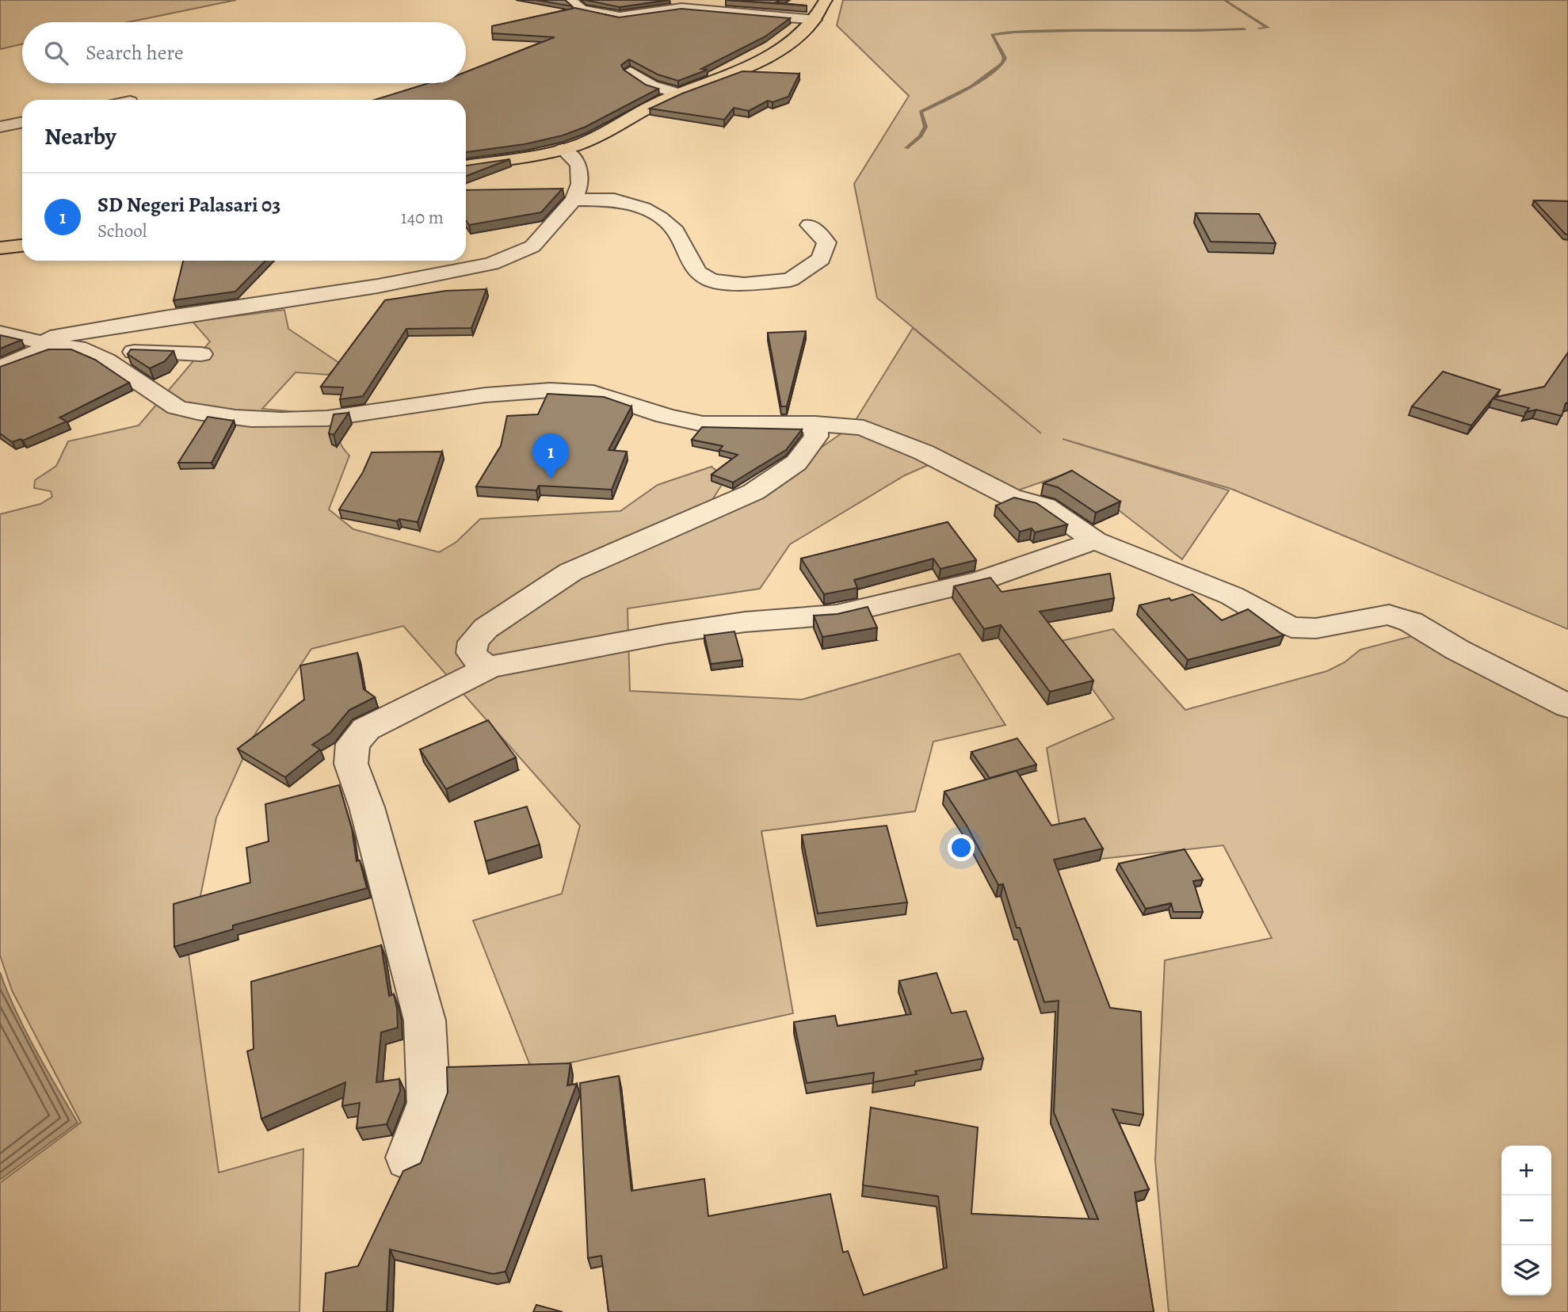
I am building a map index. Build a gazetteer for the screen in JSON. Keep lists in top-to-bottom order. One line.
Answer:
{"page":{"search":"Search here","heading":"Nearby","list":[{"mark":"1","name":"SD Negeri Palasari 03","note":"School","value":"140 m"}],"pins":"1","map_buttons":["+","−"]}}
